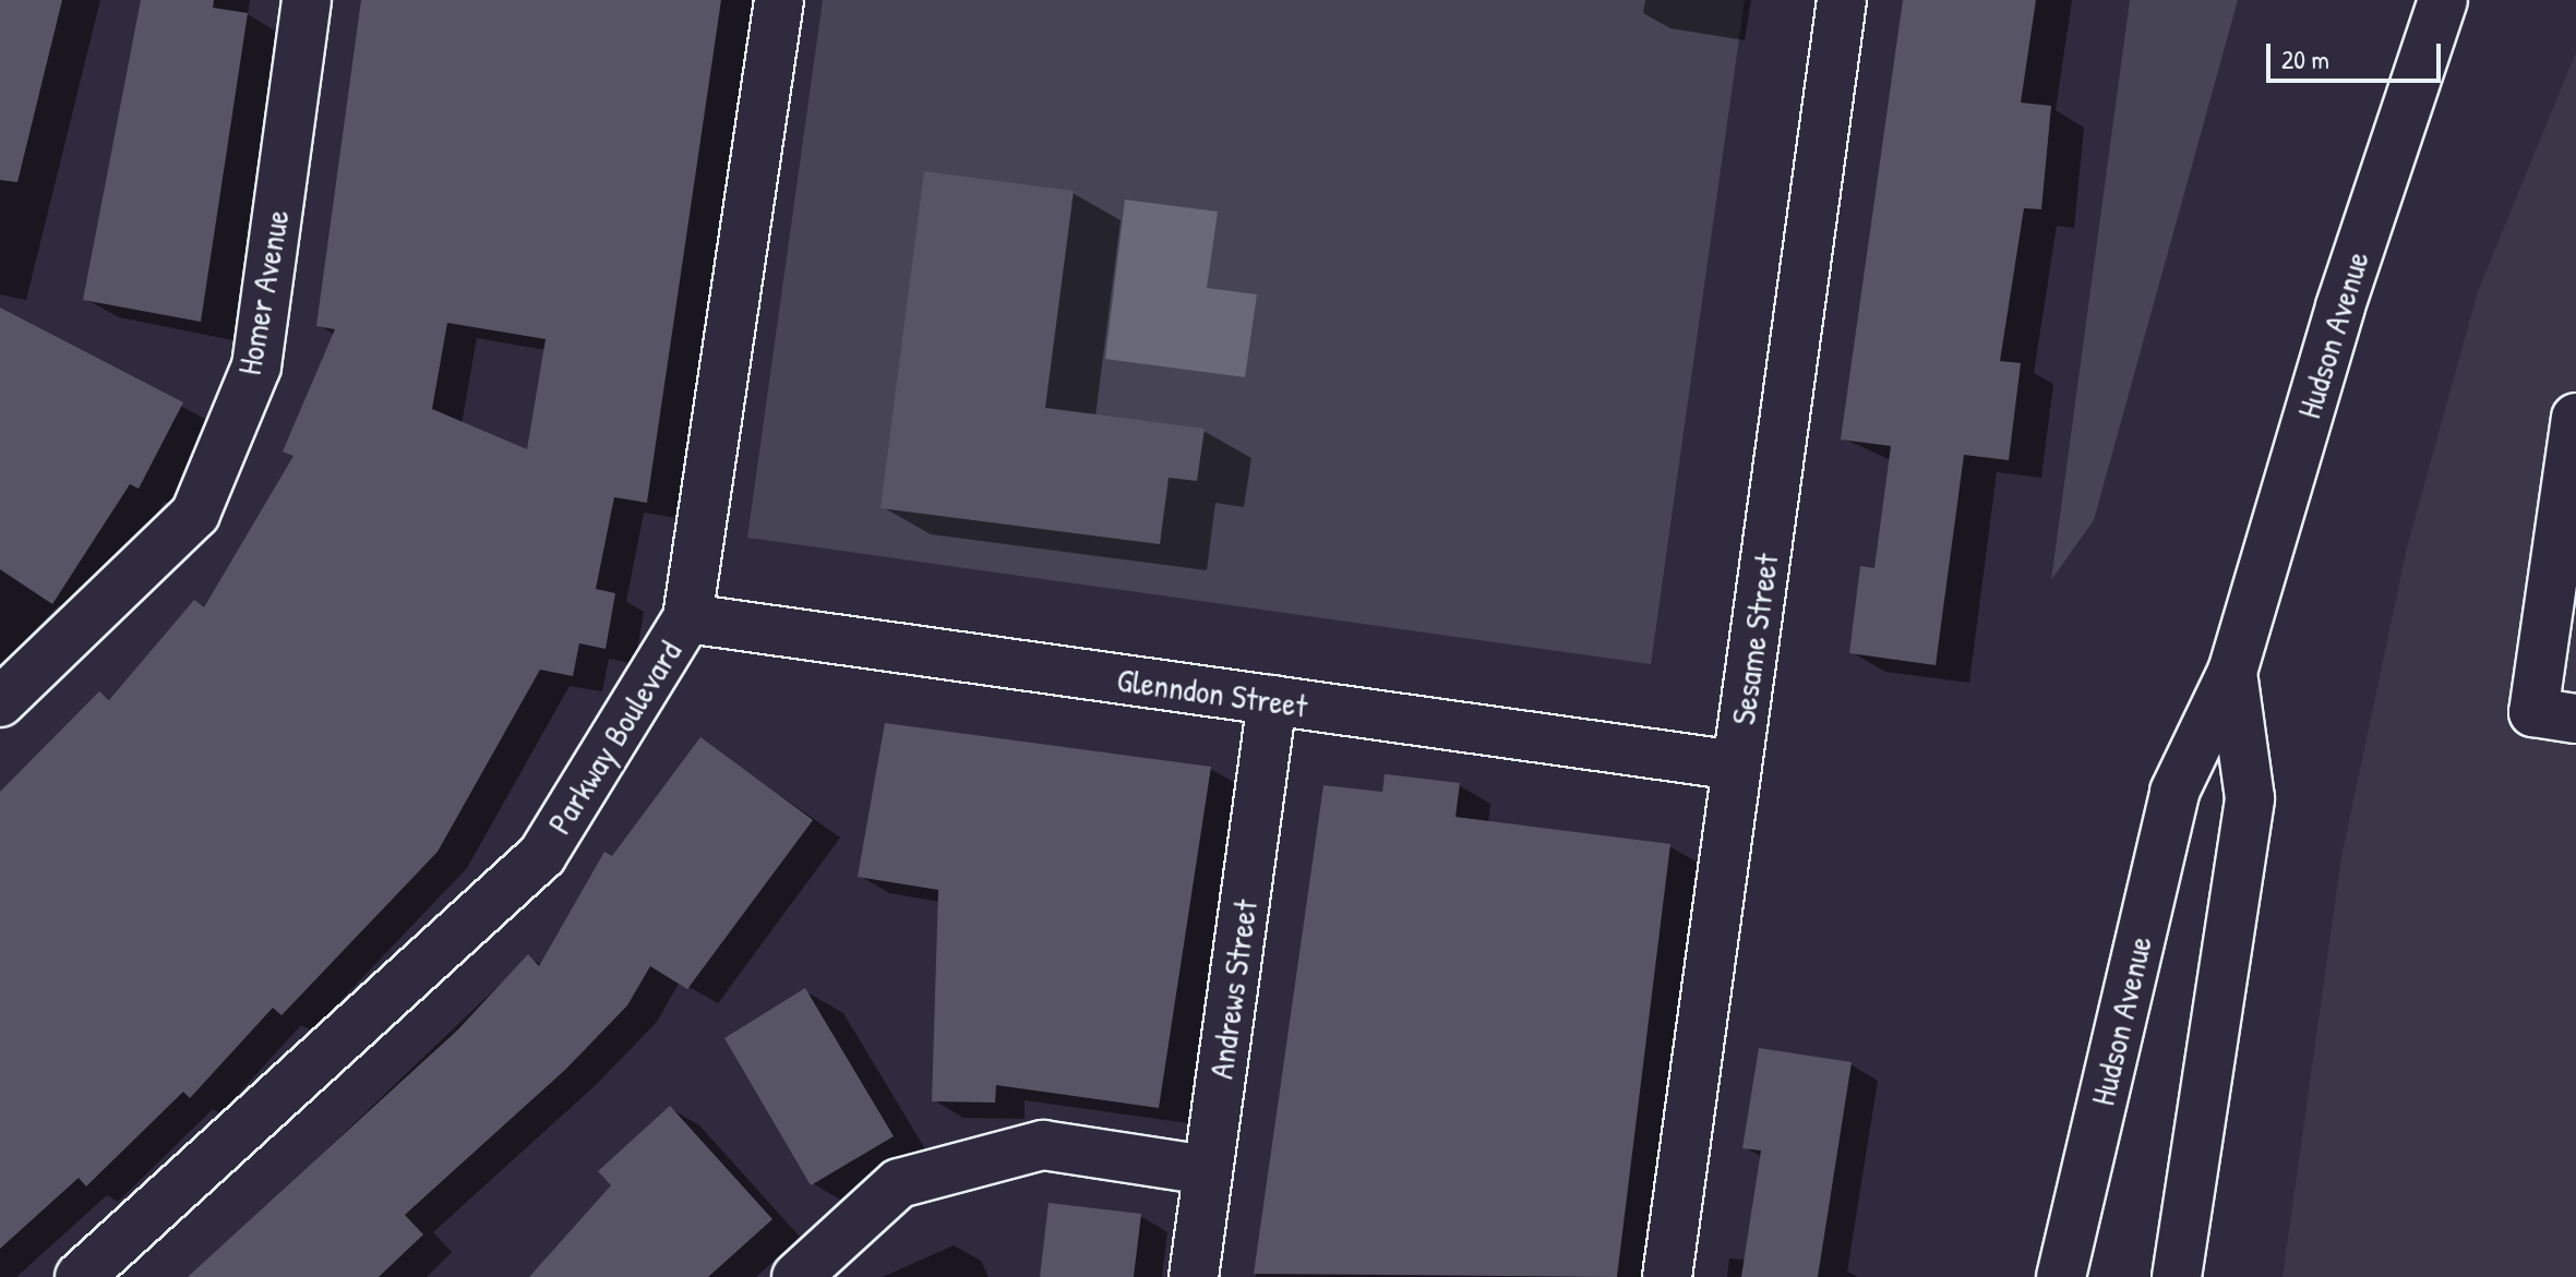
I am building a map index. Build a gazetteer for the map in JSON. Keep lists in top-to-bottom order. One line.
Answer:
{"streets":{"street":["Homer Avenue","Hudson Avenue","Sesame Street","Glenndon Street","Parkway Boulevard","Andrews Street"]},"crossings":[["Sesame Street","Glenndon Street"],["Glenndon Street","Parkway Boulevard"],["Glenndon Street","Andrews Street"]],"scale_bar":"20 m"}
